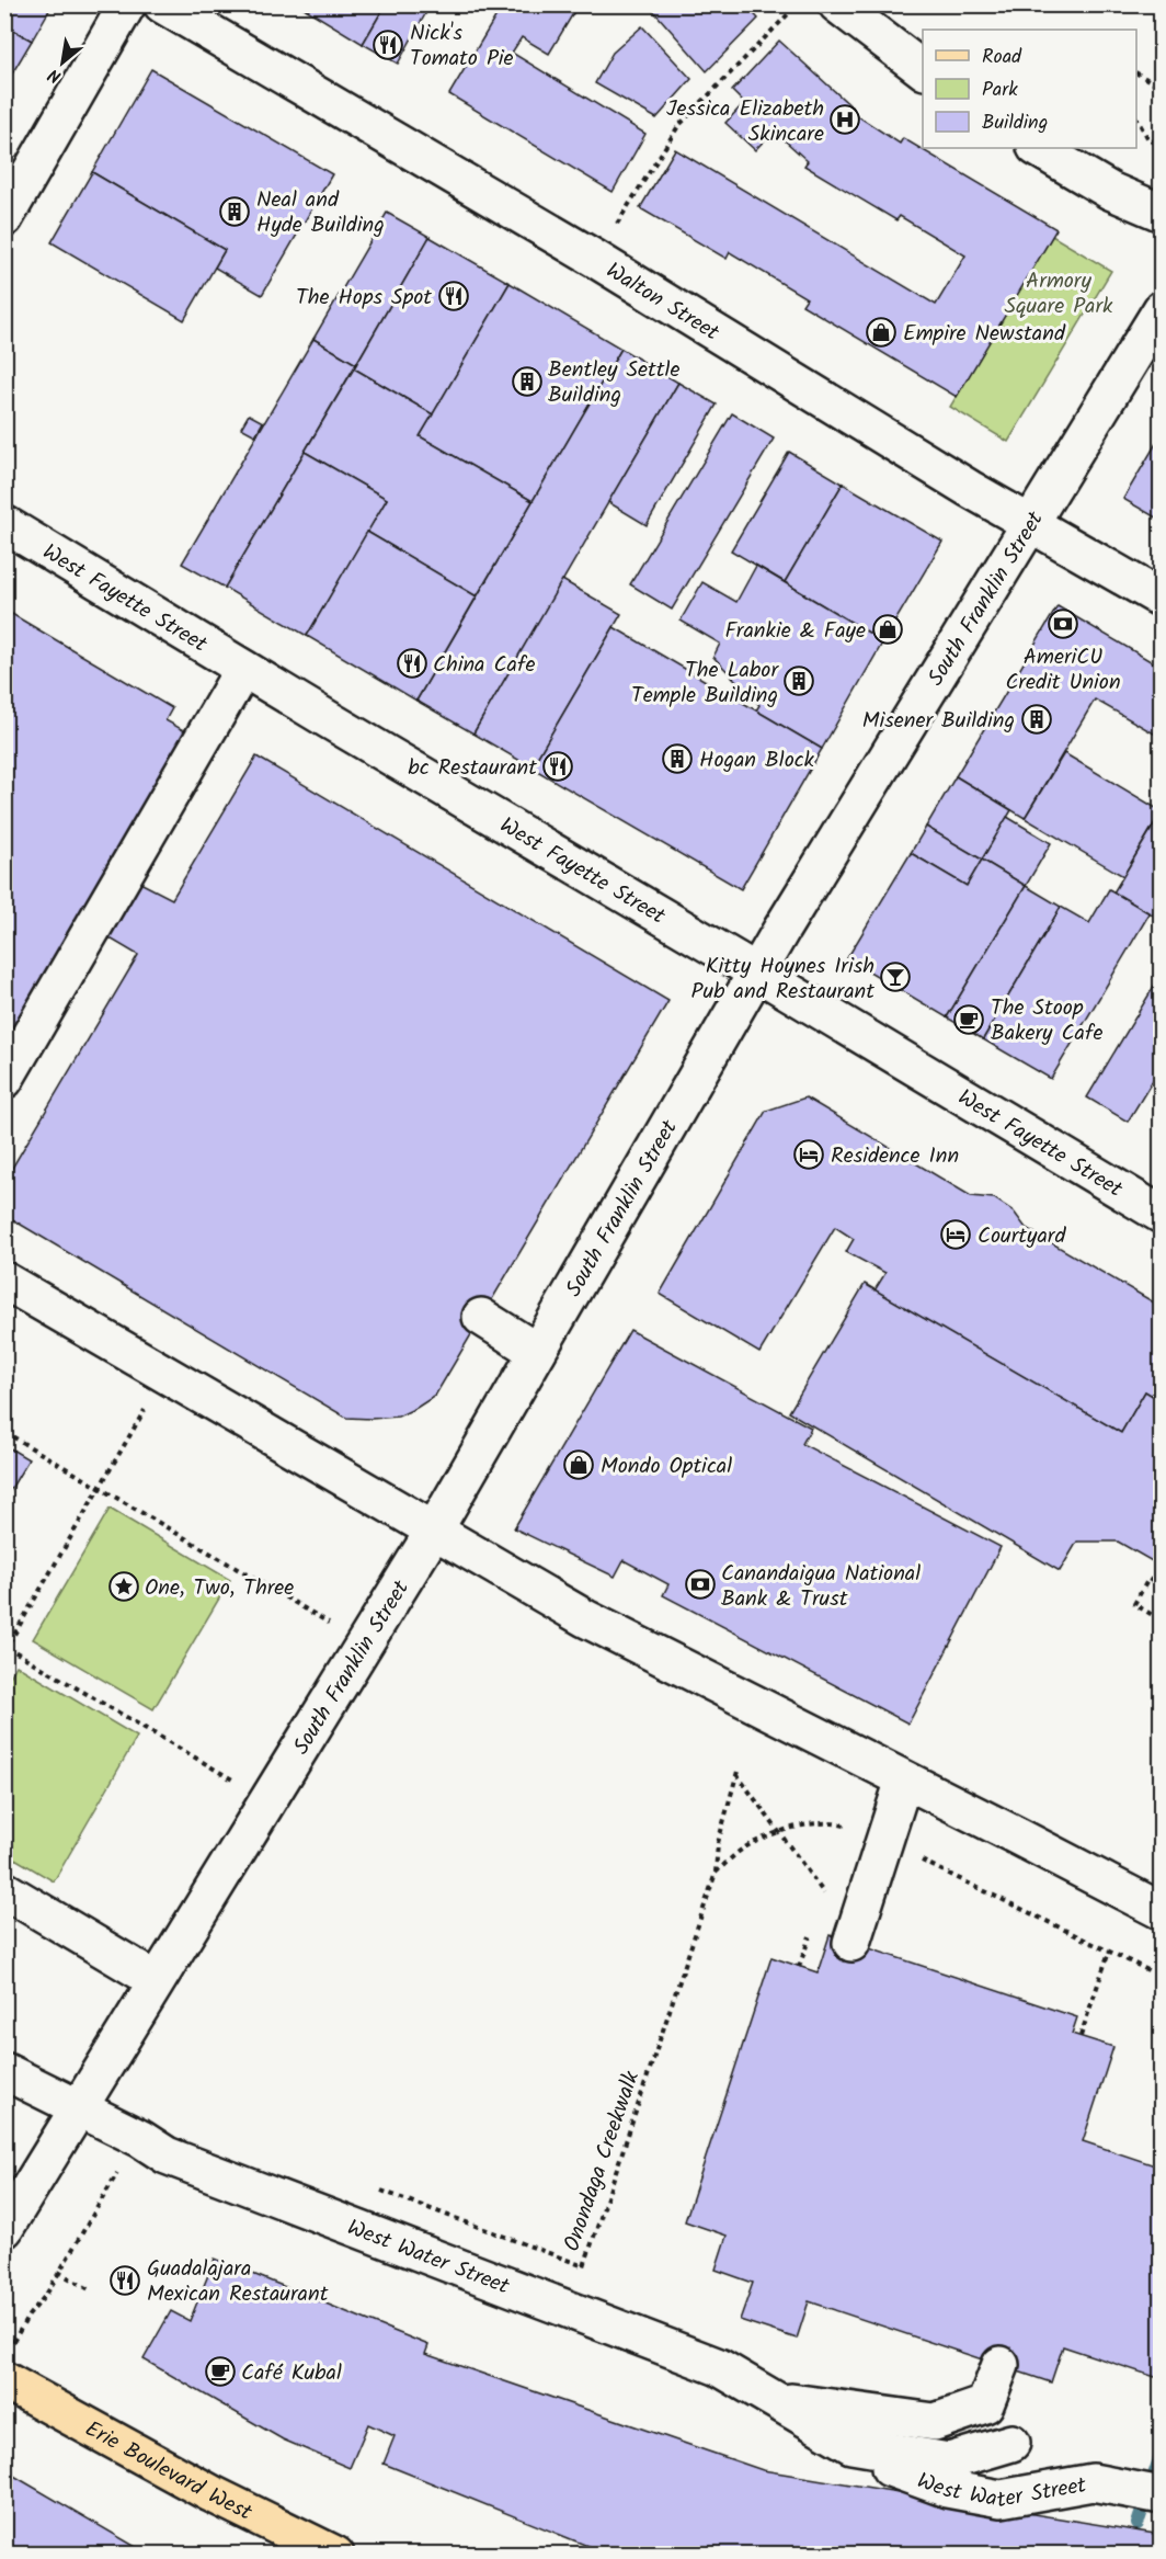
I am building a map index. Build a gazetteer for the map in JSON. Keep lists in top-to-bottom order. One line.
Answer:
{"streets":{"main road":["Erie Boulevard West"],"street":["Walton Street","West Fayette Street","South Franklin Street","West Water Street"],"path":["Onondaga Creekwalk"]},"crossings":[["Walton Street","South Franklin Street"],["West Fayette Street","South Franklin Street"],["South Franklin Street","West Water Street"]],"parks":["Armory Square Park"],"places":{"restaurant":["Nick's Tomato Pie","The Hops Spot","China Cafe","bc Restaurant","Guadalajara Mexican Restaurant"],"hospital":["Jessica Elizabeth Skincare"],"building":["Neal and Hyde Building","Bentley Settle Building","The Labor Temple Building","Misener Building","Hogan Block"],"shop":["Empire Newstand","Frankie & Faye","Mondo Optical"],"bank":["AmeriCU Credit Union","Canandaigua National Bank & Trust"],"bar":["Kitty Hoynes Irish Pub and Restaurant"],"cafe":["The Stoop Bakery Cafe","Café Kubal"],"hotel":["Residence Inn","Courtyard"],"place":["One, Two, Three"]},"legend":["Road","Park","Building"],"north":"bottom left"}
